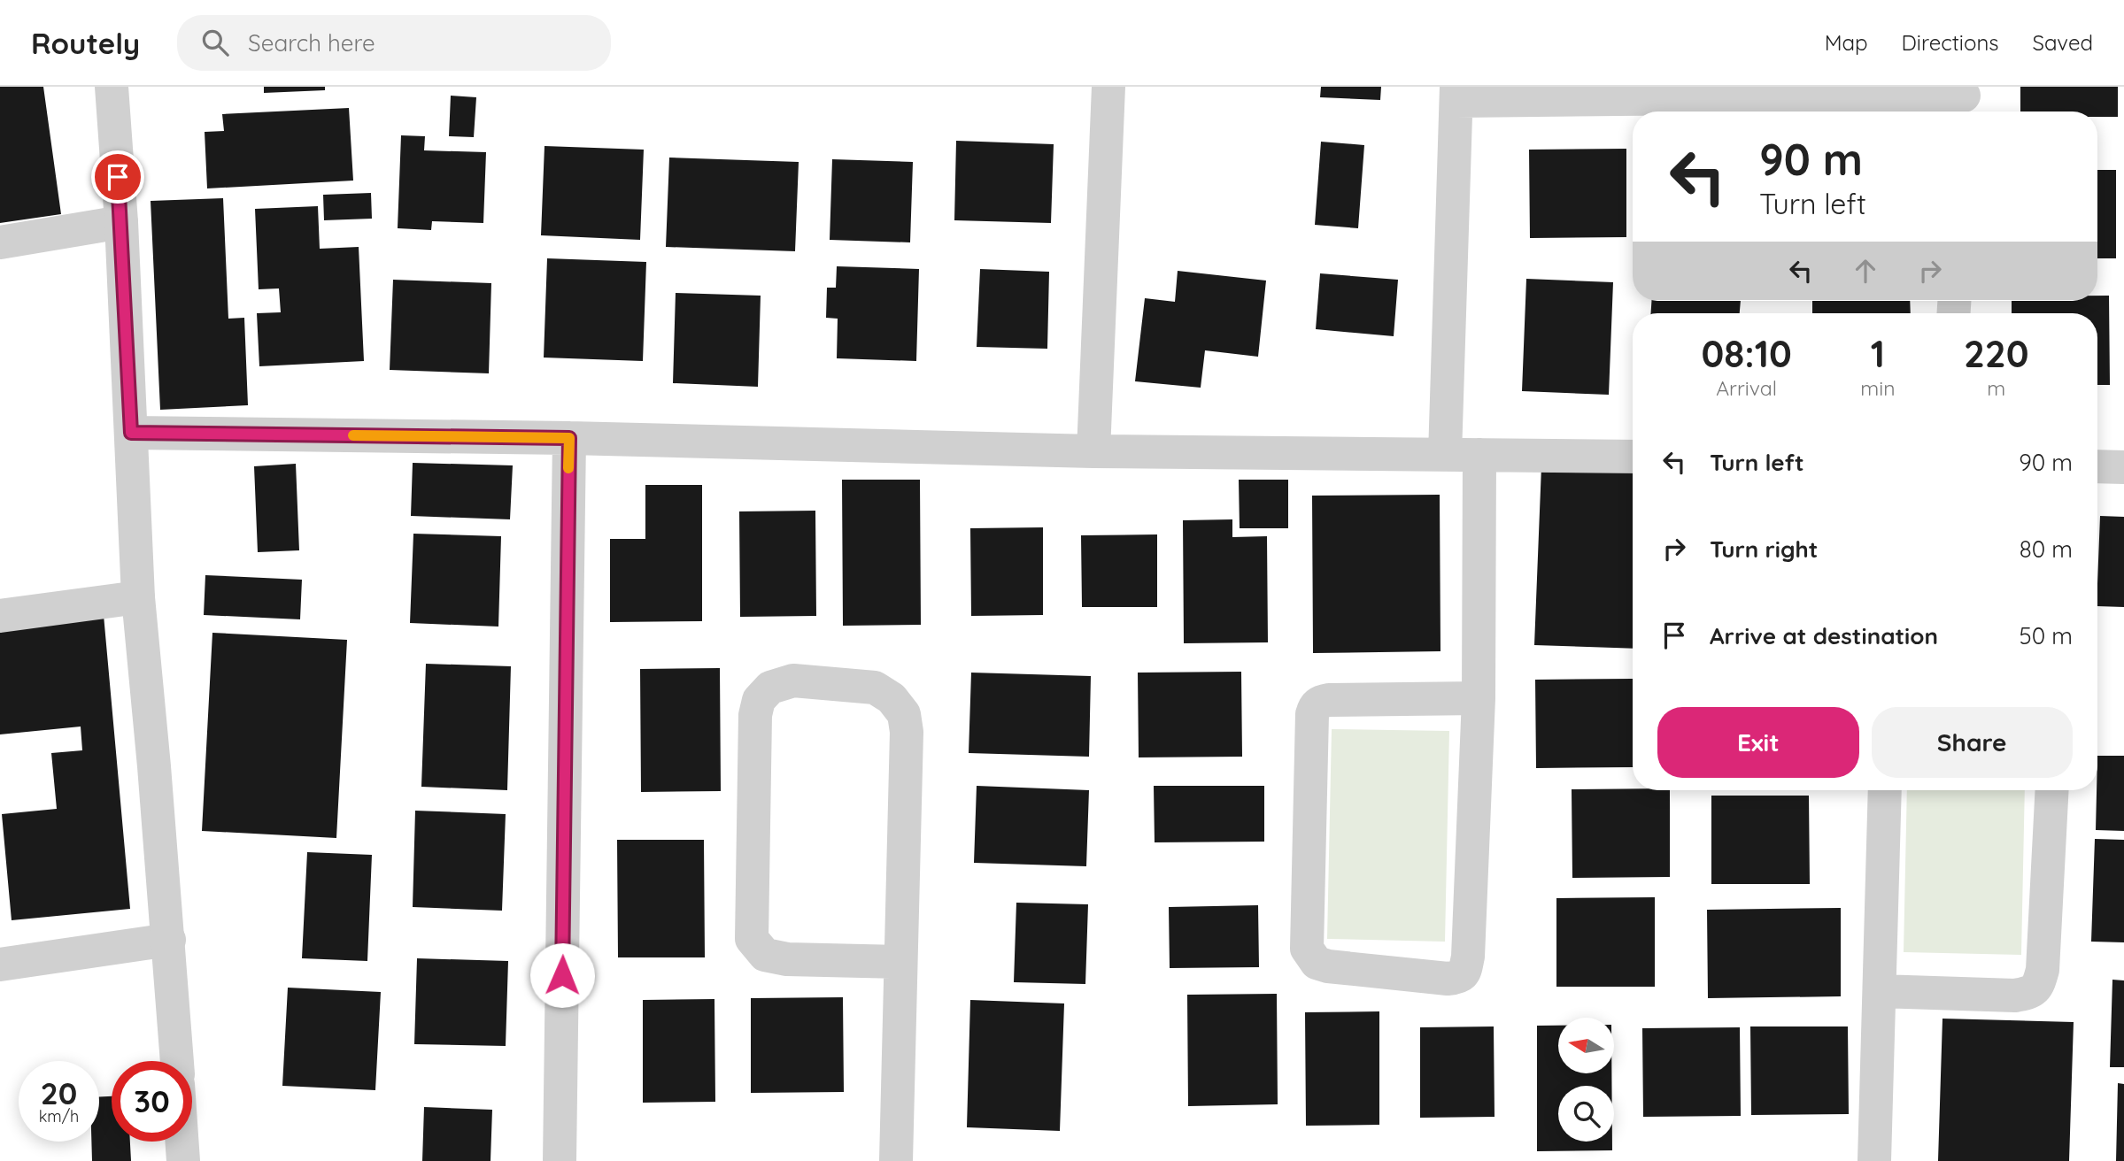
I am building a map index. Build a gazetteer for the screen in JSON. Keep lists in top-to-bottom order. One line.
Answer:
{"north":"left","page":{"header":"Routely","search":"Search here","nav":["Map","Directions","Saved"],"turn":["90 m","Turn left"],"eta":["08:10","Arrival","1","min","220","m"],"list":[{"name":"Turn left","value":"90 m"},{"name":"Turn right","value":"80 m"},{"name":"Arrive at destination","value":"50 m"}],"buttons":["Exit","Share"],"speed":"20 km/h","limit":"30"}}
